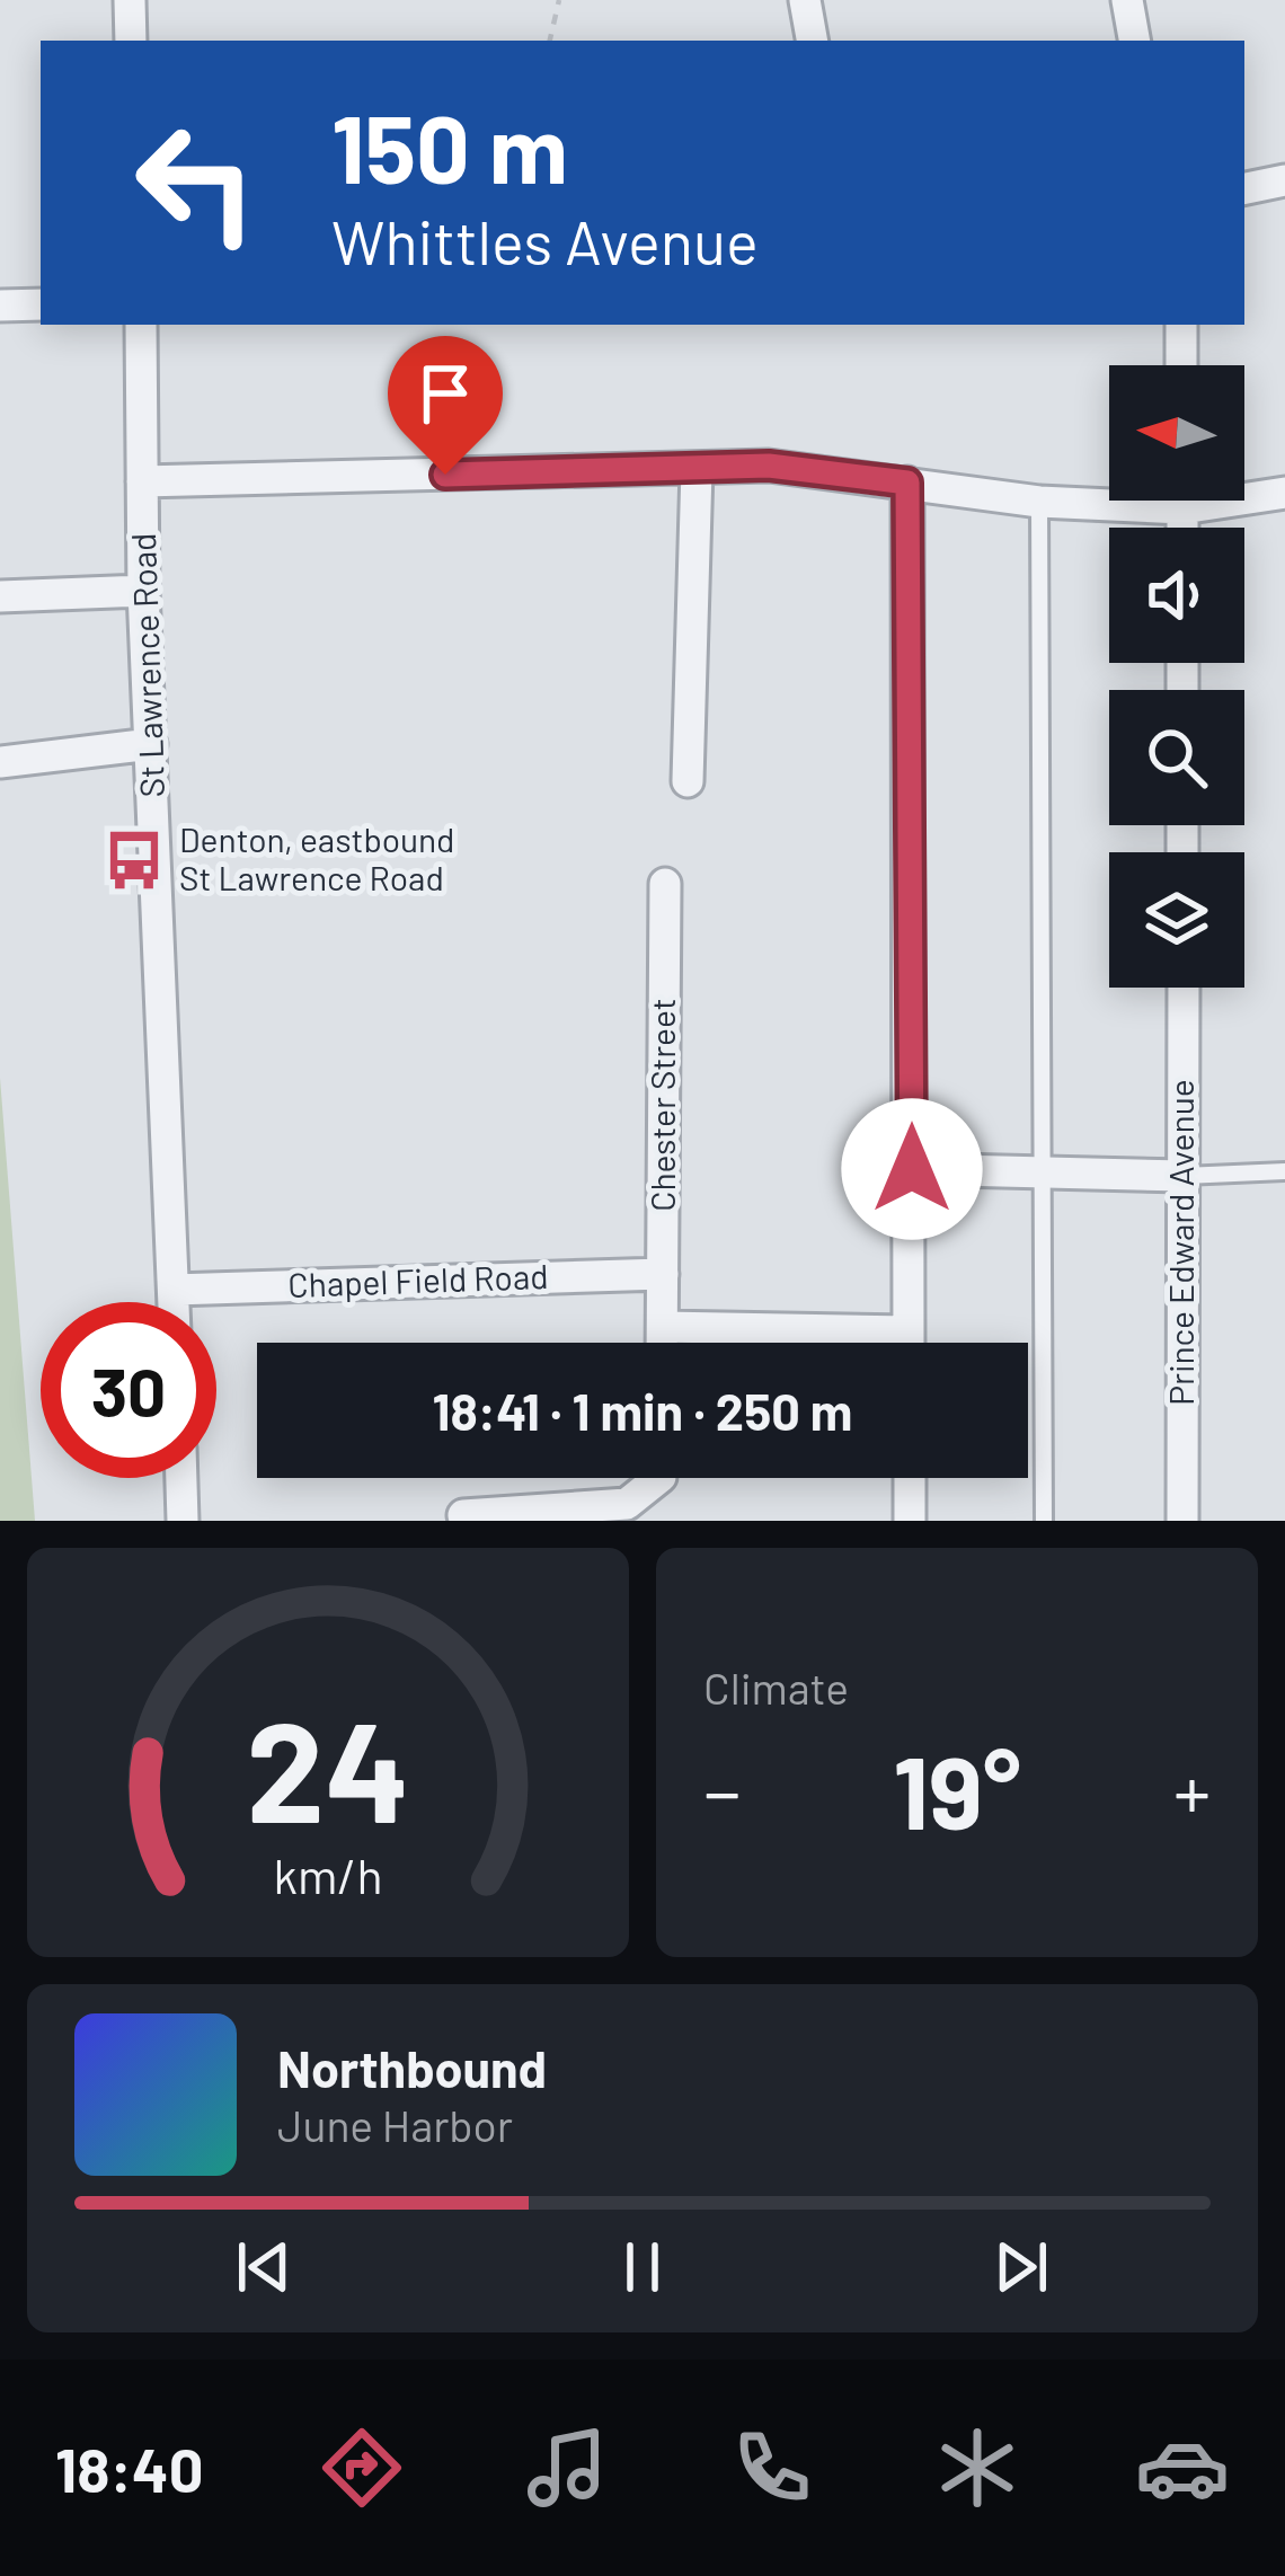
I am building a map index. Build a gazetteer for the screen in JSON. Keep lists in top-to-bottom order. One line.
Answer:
{"streets":{"street":["St Lawrence Road","Chester Street","Prince Edward Avenue","Chapel Field Road"]},"crossings":[["St Lawrence Road","Chapel Field Road"],["Chester Street","Chapel Field Road"]],"places":{"bus stop":["Denton, eastbound St Lawrence Road"]},"north":"left","page":{"turn":["150 m","Whittles Avenue"],"limit":"30","trip":"18:41 · 1 min · 250 m","tile":"Climate","heat":["−","19°","+"],"song":["Northbound","June Harbor"],"tabs":"18:40","gauge":["24","km/h"]}}
